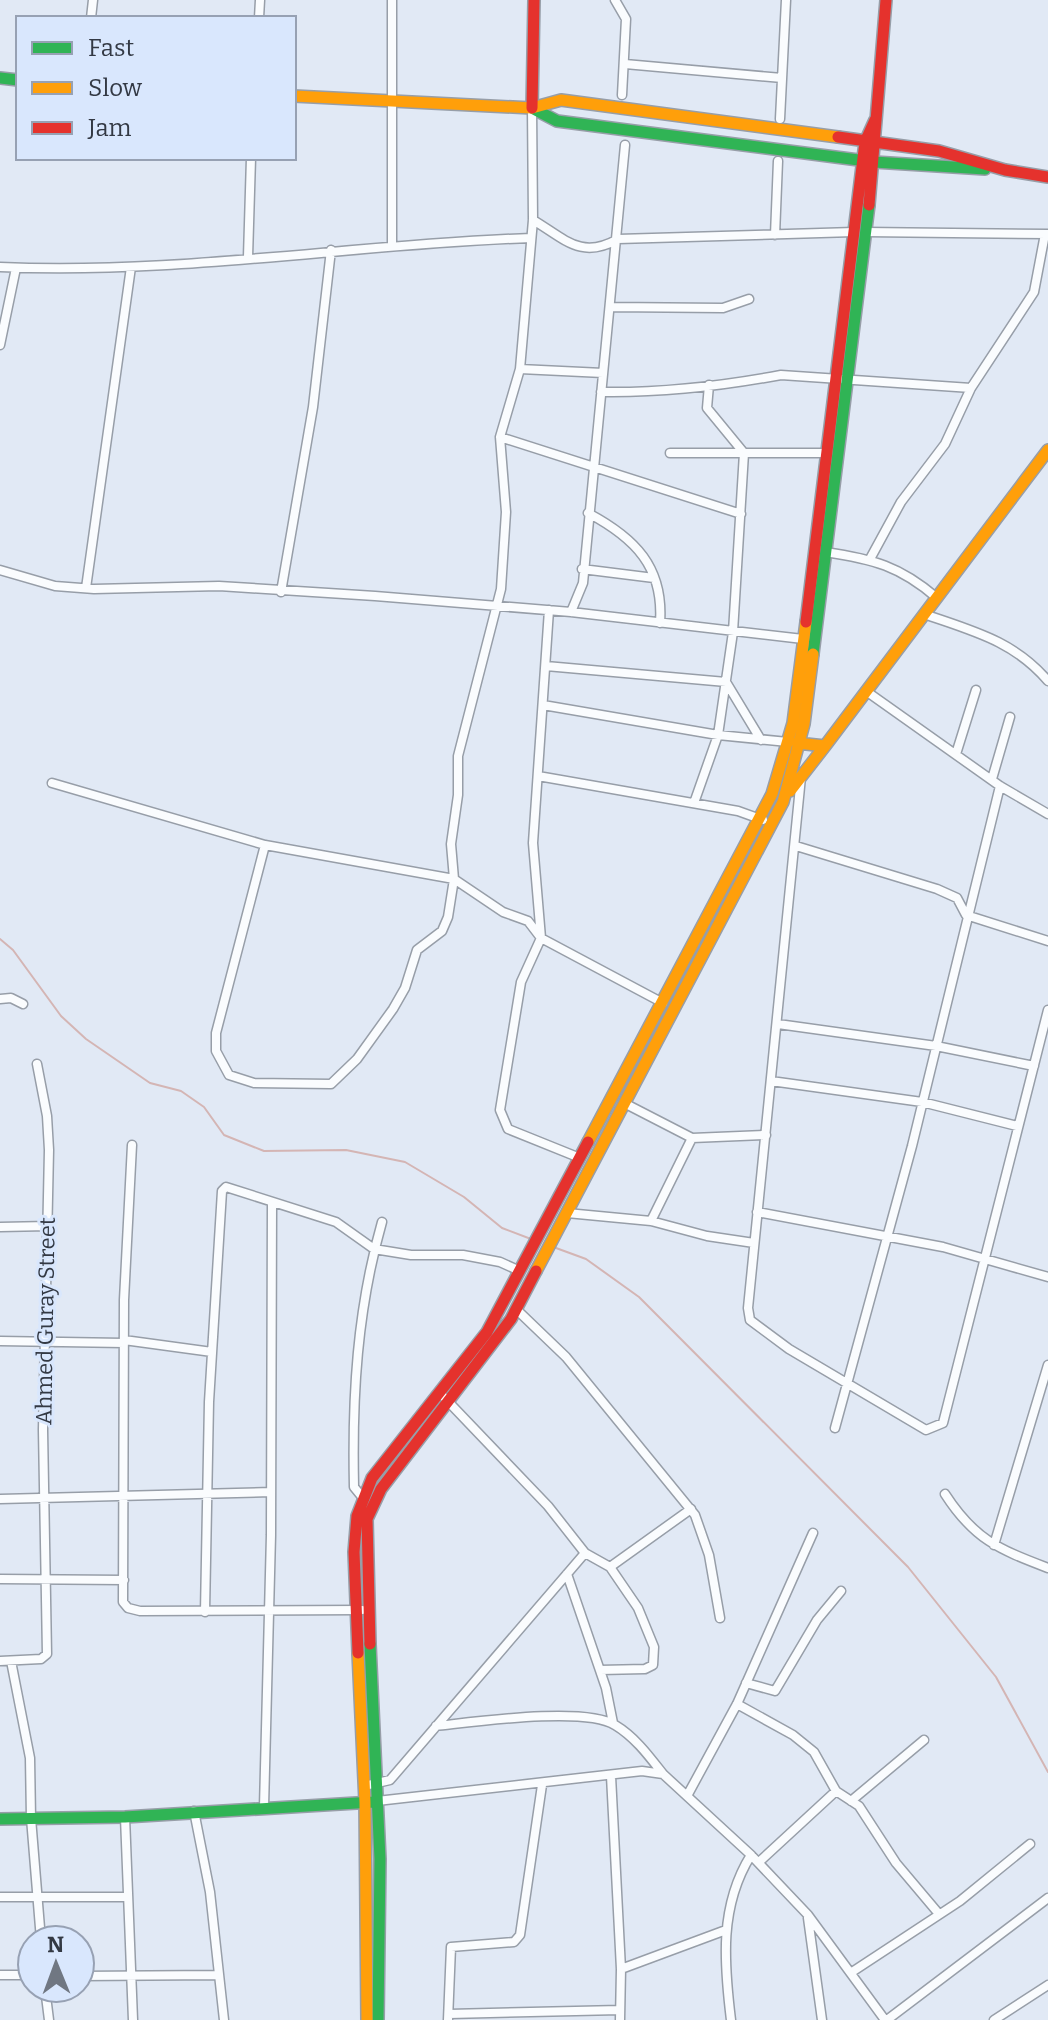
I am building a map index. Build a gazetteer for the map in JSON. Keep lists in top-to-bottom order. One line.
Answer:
{"streets":{"street":["Ahmed Guray Street"]},"legend":["Fast","Slow","Jam"],"north":"top"}
